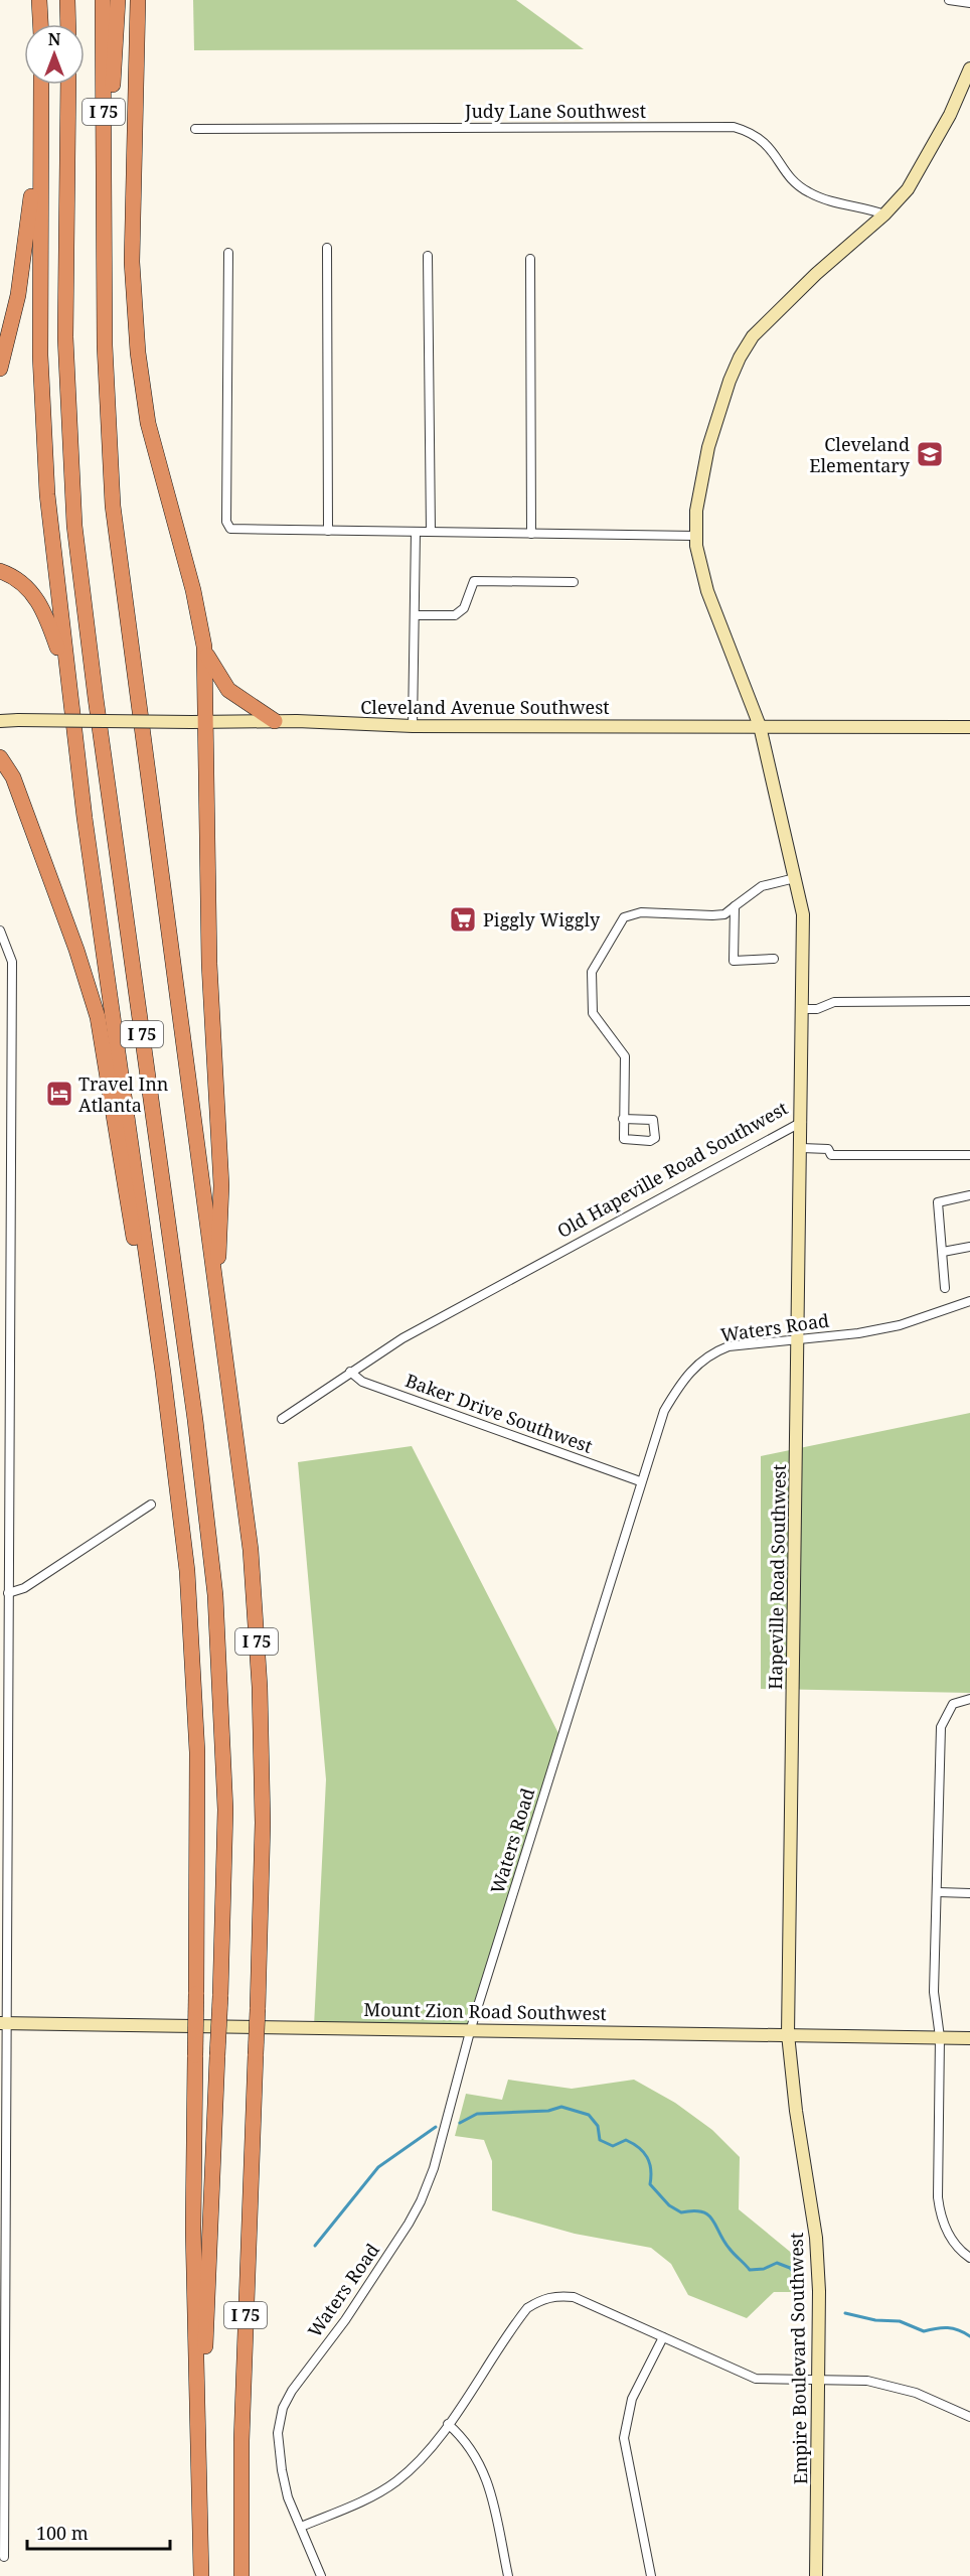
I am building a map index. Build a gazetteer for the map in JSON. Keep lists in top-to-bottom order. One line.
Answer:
{"streets":{"highway":["I 75"],"street":["Judy Lane Southwest","Cleveland Avenue Southwest","Old Hapeville Road Southwest","Waters Road","Baker Drive Southwest","Hapeville Road Southwest","Mount Zion Road Southwest","Empire Boulevard Southwest"]},"crossings":[["Judy Lane Southwest","Old Hapeville Road Southwest"],["Cleveland Avenue Southwest","Old Hapeville Road Southwest"],["Old Hapeville Road Southwest","Baker Drive Southwest"],["Old Hapeville Road Southwest","Hapeville Road Southwest"],["Waters Road","Baker Drive Southwest"],["Waters Road","Hapeville Road Southwest"],["Waters Road","Mount Zion Road Southwest"],["Hapeville Road Southwest","Mount Zion Road Southwest"],["Hapeville Road Southwest","Empire Boulevard Southwest"],["Mount Zion Road Southwest","Empire Boulevard Southwest"]],"places":{"school or university":["Cleveland Elementary"],"supermarket":["Piggly Wiggly"],"hotel":["Travel Inn Atlanta"]},"scale_bar":"100 m","north":"top"}
